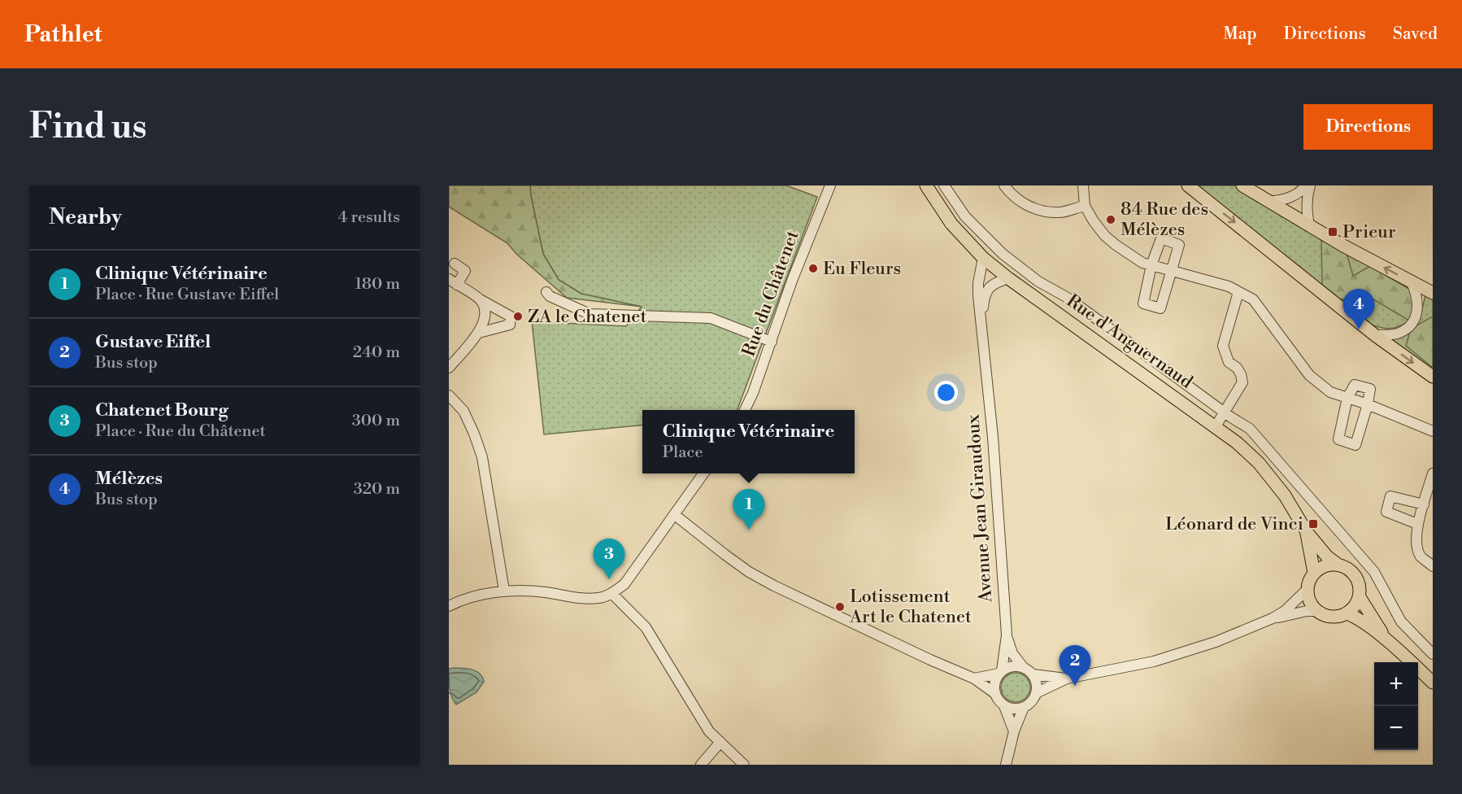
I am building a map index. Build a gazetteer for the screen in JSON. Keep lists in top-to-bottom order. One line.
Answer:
{"streets":{"main road":["Rue d'Anguernaud"],"street":["Rue du Châtenet","Avenue Jean Giraudoux"]},"crossings":[["Rue d'Anguernaud","Avenue Jean Giraudoux"]],"places":{"other":["84 Rue des Mélèzes","Eu Fleurs","ZA le Chatenet","Lotissement Art le Chatenet"],"transit":["Prieur","Léonard de Vinci"]},"page":{"header":"Pathlet","nav":["Map","Directions","Saved"],"buttons":"Directions","title":"Find us","heading":["Nearby","4 results"],"list":[{"mark":"1","name":"Clinique Vétérinaire","note":"Place · Rue Gustave Eiffel","value":"180 m"},{"mark":"2","name":"Gustave Eiffel","note":"Bus stop","value":"240 m"},{"mark":"3","name":"Chatenet Bourg","note":"Place · Rue du Châtenet","value":"300 m"},{"mark":"4","name":"Mélèzes","note":"Bus stop","value":"320 m"}],"pins":["4","1","3","2"],"popup":["Clinique Vétérinaire","Place"],"map_buttons":["+","−"]}}
